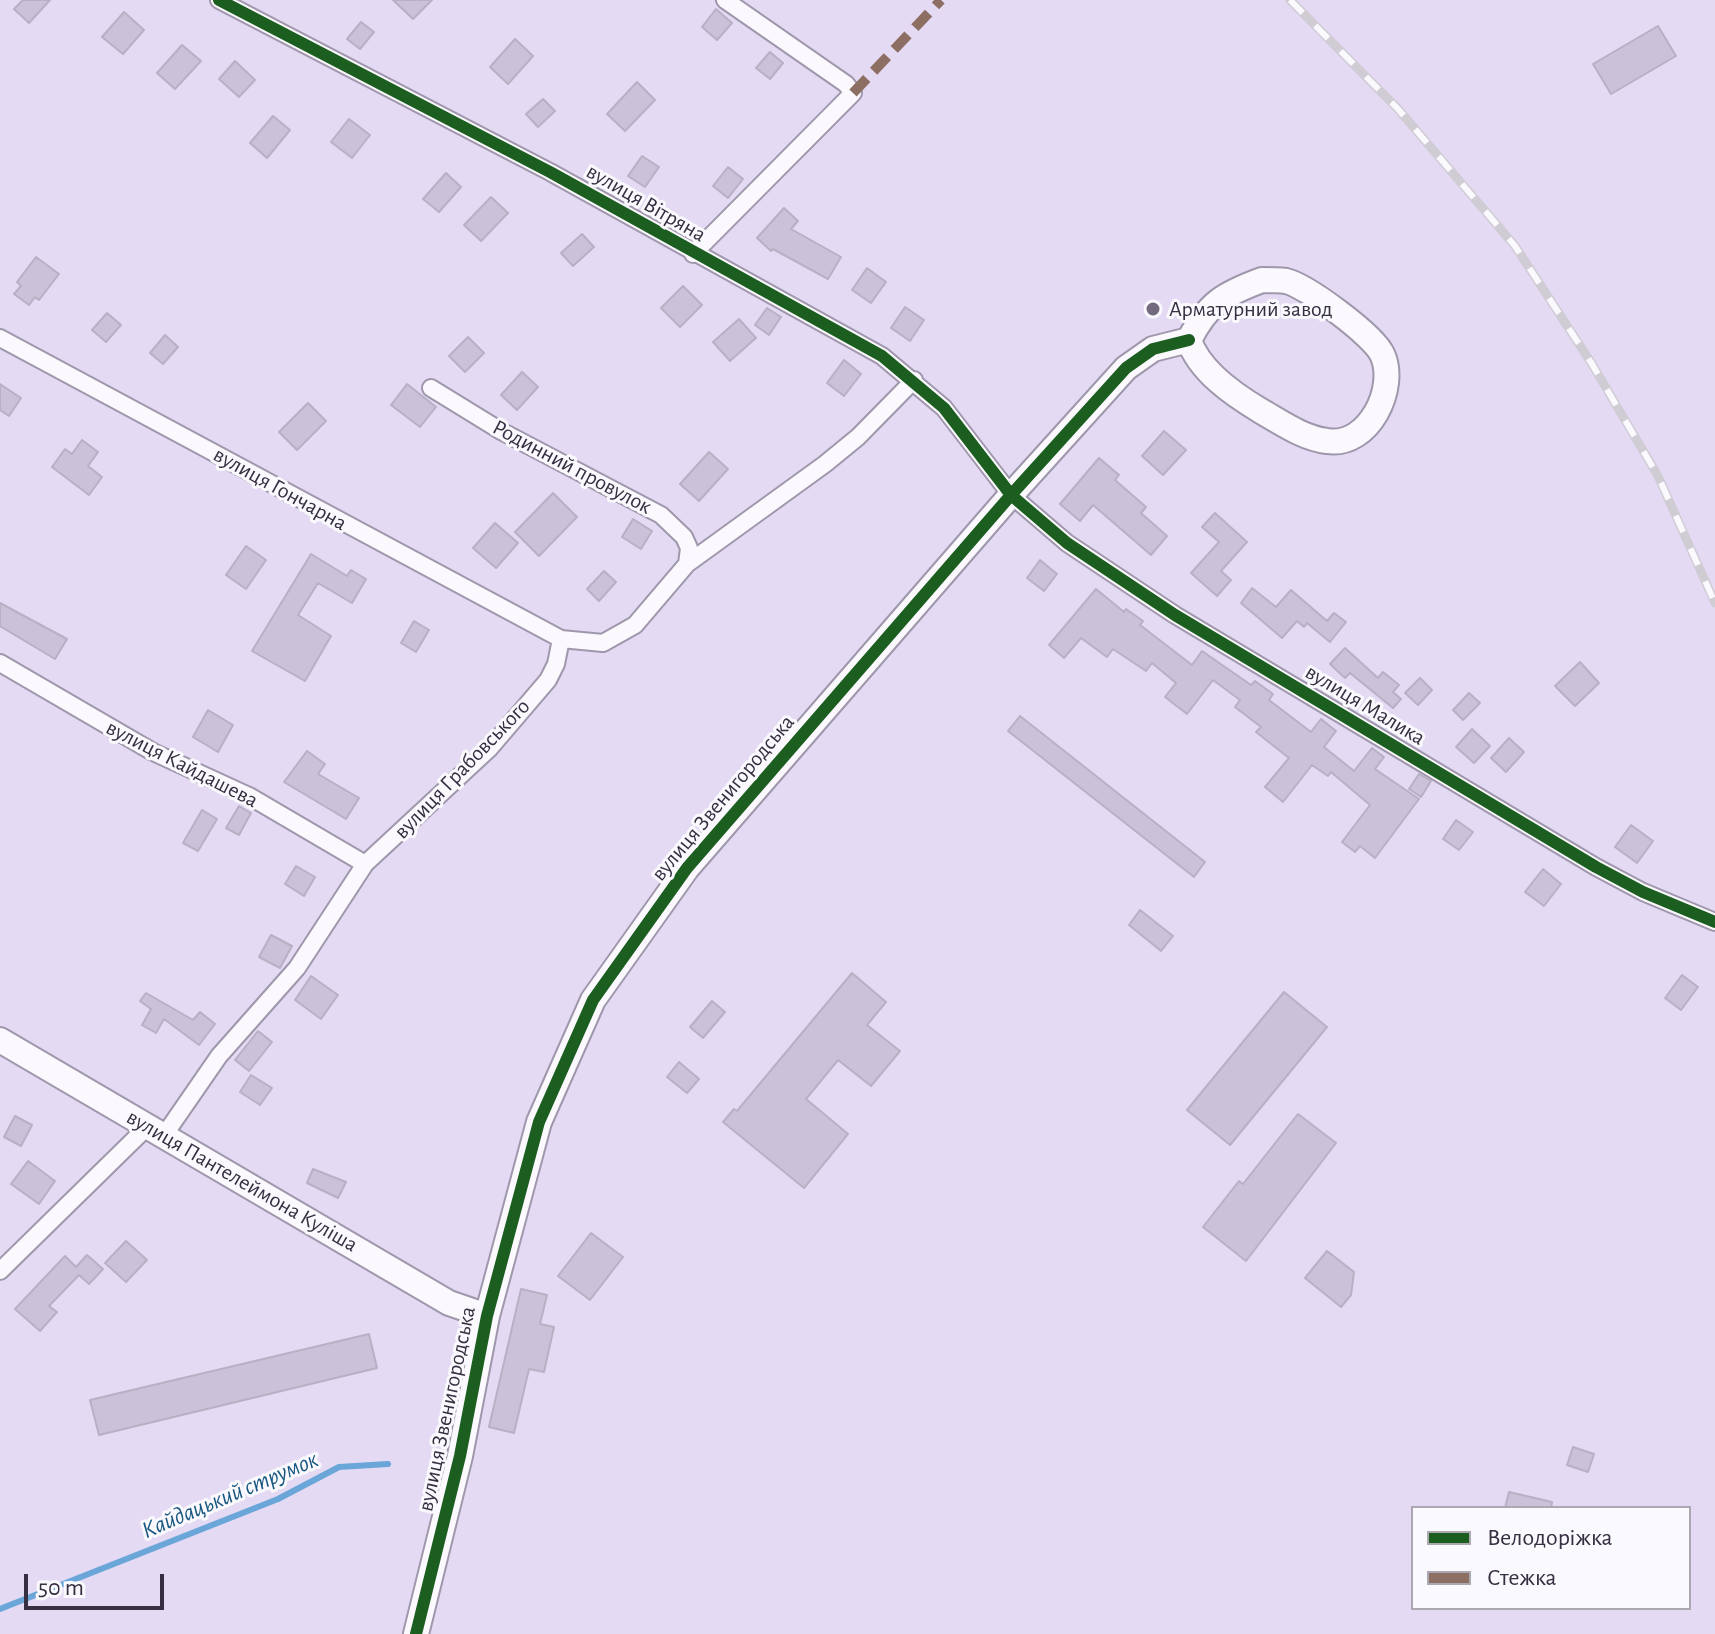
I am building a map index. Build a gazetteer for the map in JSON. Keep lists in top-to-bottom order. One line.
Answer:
{"streets":{"street":["вулиця Вітряна","Родинний провулок","вулиця Гончарна","вулиця Малика","вулиця Кайдашева","вулиця Грабовського","вулиця Звенигородська","вулиця Пантелеймона Куліша"]},"crossings":[["вулиця Вітряна","вулиця Малика"],["вулиця Вітряна","вулиця Звенигородська"],["вулиця Гончарна","вулиця Грабовського"],["вулиця Малика","вулиця Звенигородська"],["вулиця Кайдашева","вулиця Грабовського"],["вулиця Грабовського","вулиця Пантелеймона Куліша"],["вулиця Звенигородська","вулиця Пантелеймона Куліша"]],"water":["Кайдацький струмок"],"places":["Арматурний завод"],"legend":["Велодоріжка","Стежка"],"scale_bar":"50 m"}
